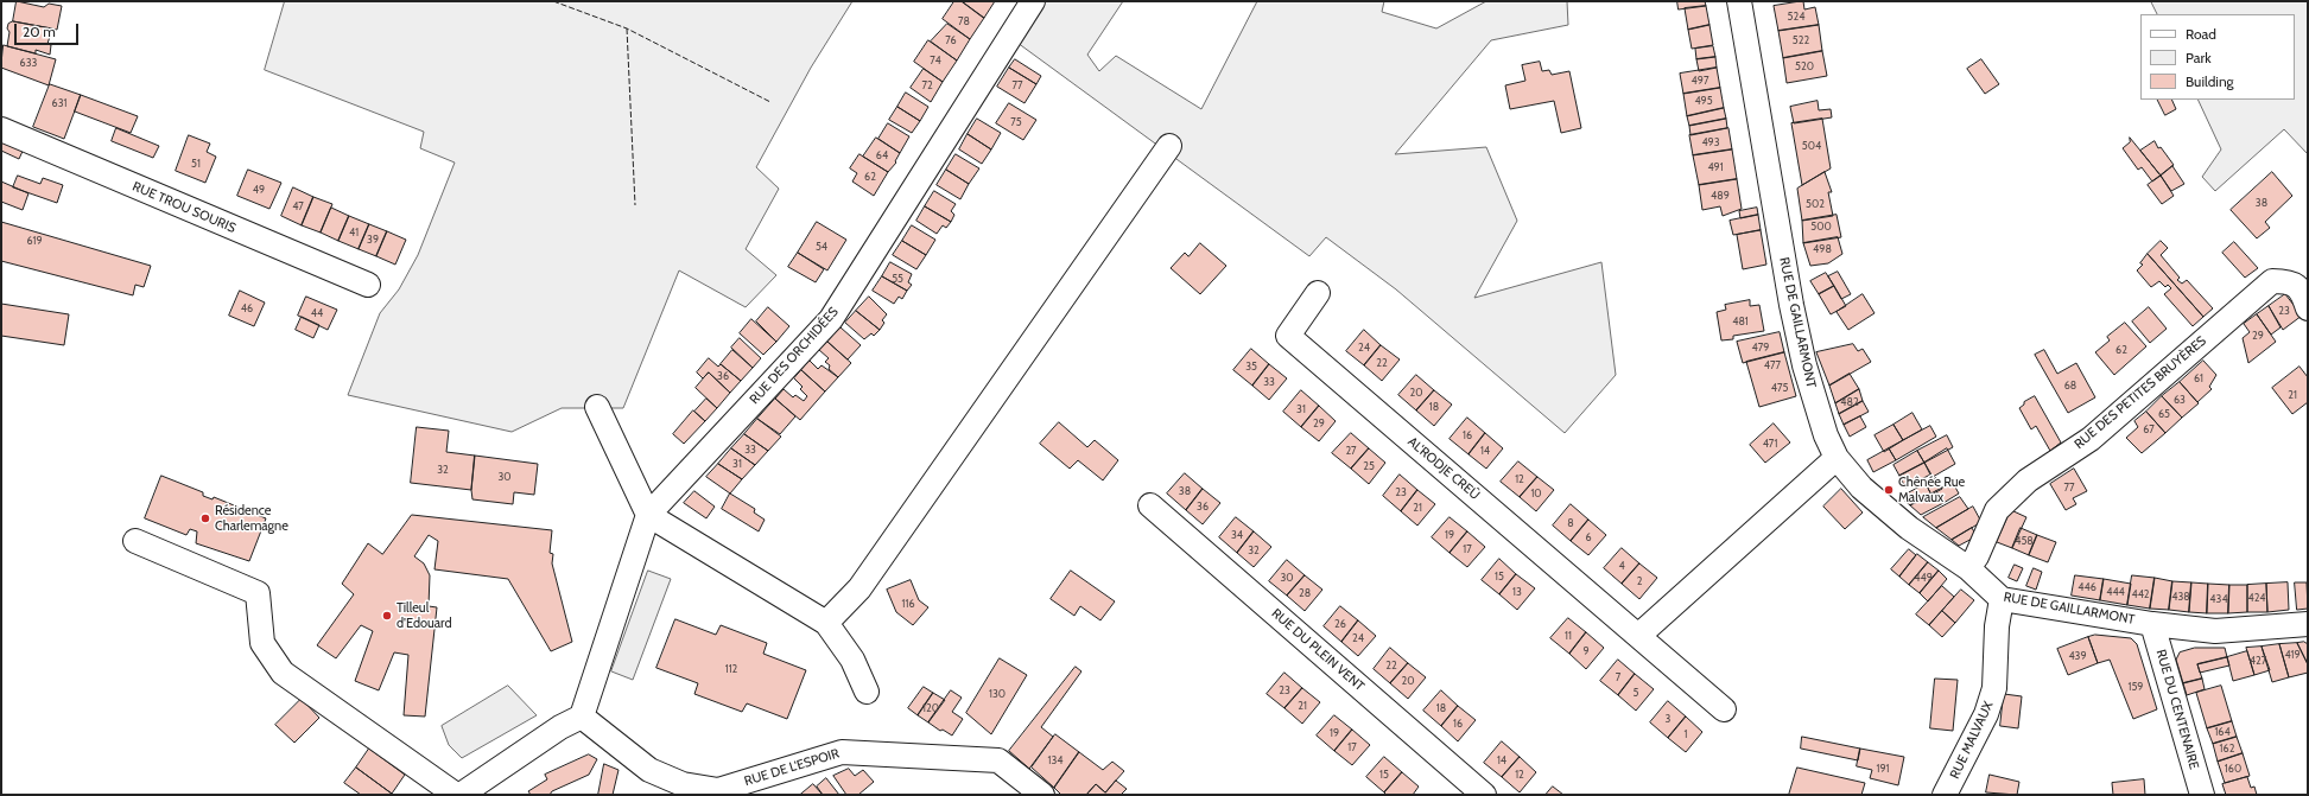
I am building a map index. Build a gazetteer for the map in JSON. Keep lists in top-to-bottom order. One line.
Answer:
{"streets":{"street":["RUE TROU SOURIS","RUE DE GAILLARMONT","RUE DES ORCHIDÉES","RUE DES PETITES BRUYÈRES","AL'RODJE CREÛ","RUE DU PLEIN VENT","RUE DU CENTENAIRE","RUE MALVAUX","RUE DE L'ESPOIR"]},"crossings":[["RUE DE GAILLARMONT","RUE DES PETITES BRUYÈRES"],["RUE DE GAILLARMONT","RUE DU CENTENAIRE"],["RUE DE GAILLARMONT","RUE MALVAUX"],["RUE DES ORCHIDÉES","RUE DE L'ESPOIR"]],"places":["Chênée Rue Malvaux","Résidence Charlemagne","Tilleul d'Edouard"],"house_numbers":["524","78","76","522","74","633","520","497","72","77","495","631","75","493","504","64","51","491","62","49","489","38","502","47","500","41","39","619","54","498","55","46","23","44","481","29","24","479","62","22","477","35","36","61","33","68","475","20","21","63","482","18","31","65","29","67","16","471","33","27","14","31","25","32","30","12","77","38","23","10","36","21","8","34","19","6","458","17","32","4","15","30","449","2","446","13","444","28","442","438","424","434","116","26","11","24","9","419","439","427","22","112","7","20","159","23","5","130","21","120","18","3","16","164","19","1","17","162","134","14","191","160","15","12"],"legend":["Road","Park","Building"],"scale_bar":"20 m"}
